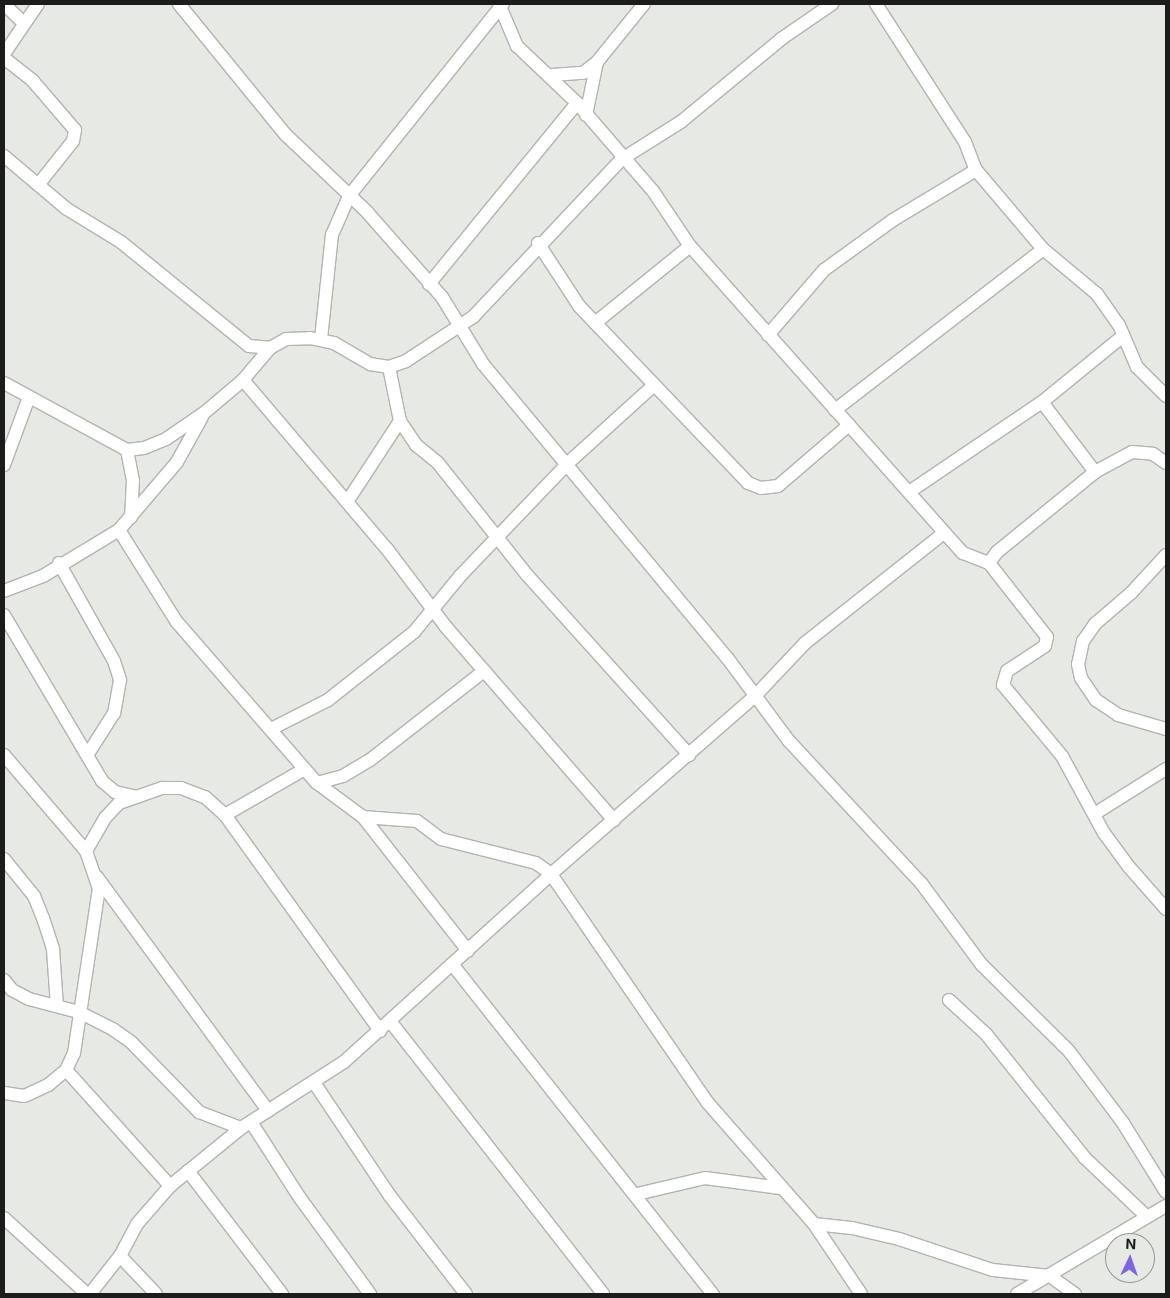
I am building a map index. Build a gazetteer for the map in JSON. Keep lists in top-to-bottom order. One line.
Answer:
{"north":"top"}
